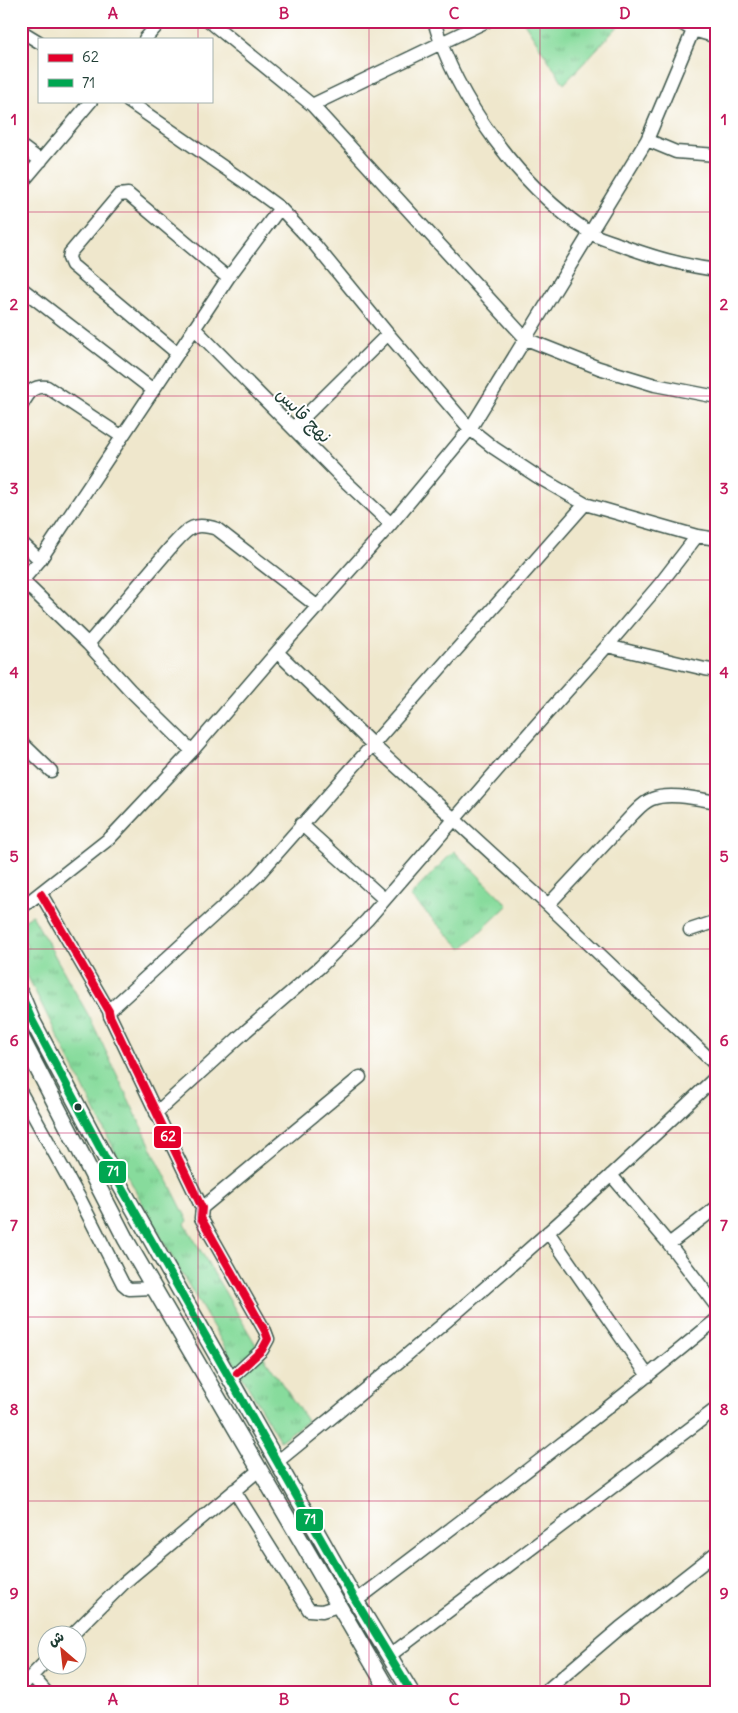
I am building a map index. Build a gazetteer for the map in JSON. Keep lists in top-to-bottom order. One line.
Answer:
{"streets":{"street":["نهج قابس"]},"lines":["transit line 62","transit line 71"],"legend":["62","71"],"north":"top left","grid":{"columns":["A","B","C","D"],"rows":["1","2","3","4","5","6","7","8","9"]}}
